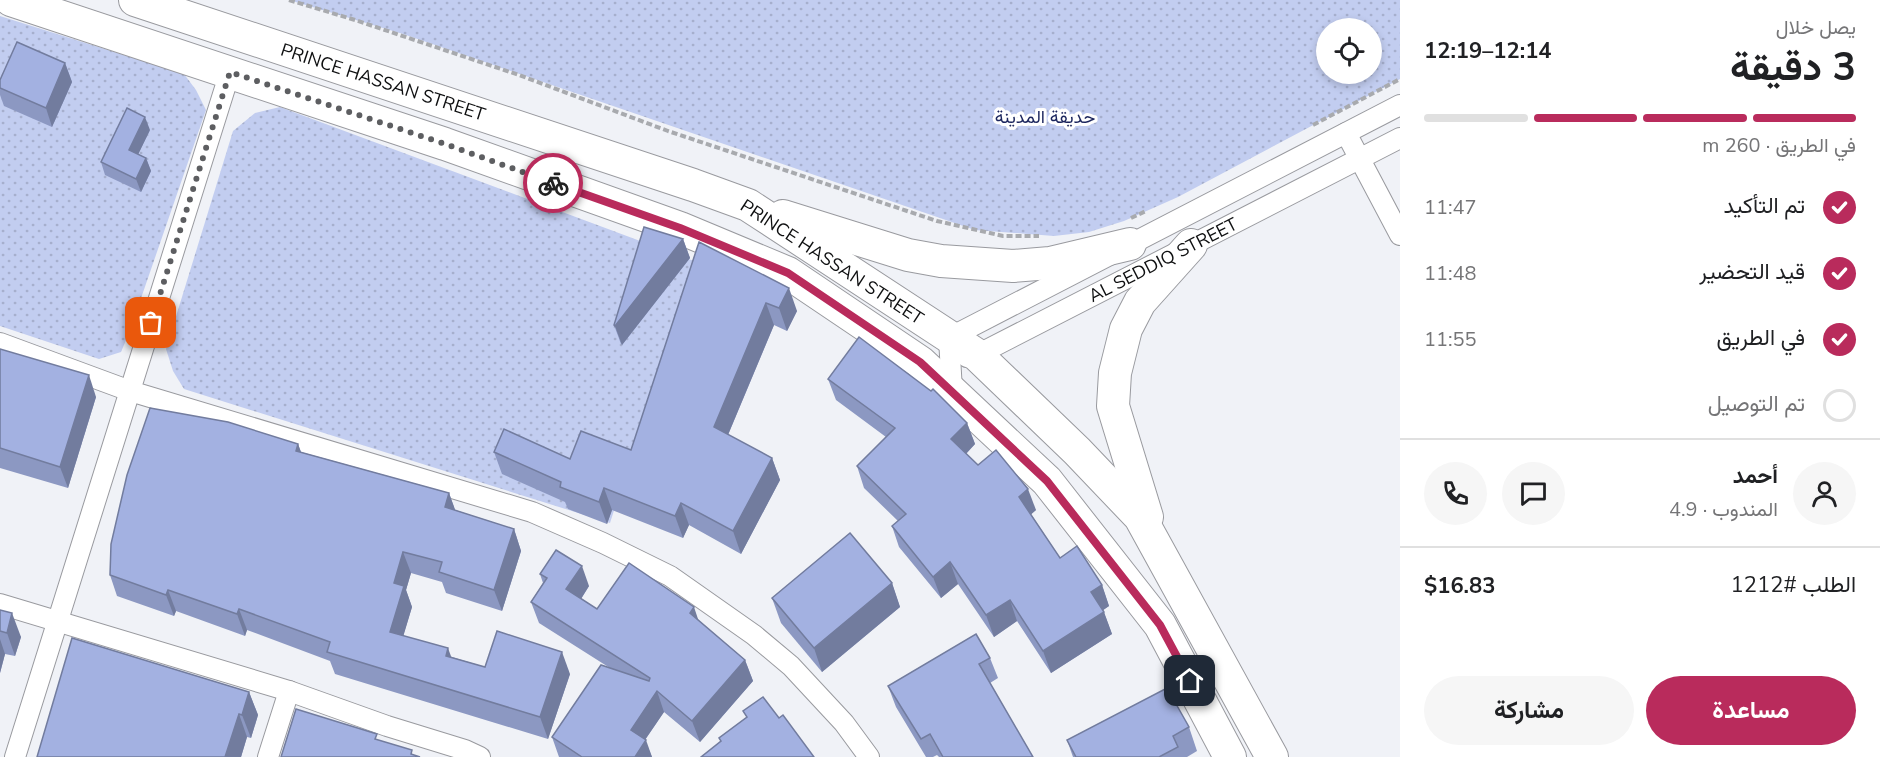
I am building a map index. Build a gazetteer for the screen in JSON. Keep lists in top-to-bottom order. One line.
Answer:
{"streets":{"main road":["PRINCE HASSAN STREET"],"street":["AL SEDDIQ STREET"]},"crossings":[["PRINCE HASSAN STREET","AL SEDDIQ STREET"]],"parks":["حديقة المدينة"],"page":{"heading":["3 دقيقة","يصل خلال","12:14–12:19"],"panel":["أحمد","المندوب · 4.9","الطلب #1212","$16.83"],"bar":"في الطريق · 260 m","list":[["تم التأكيد","11:47"],["قيد التحضير","11:48"],["في الطريق","11:55"],"تم التوصيل"],"buttons":["مساعدة","مشاركة"]}}
